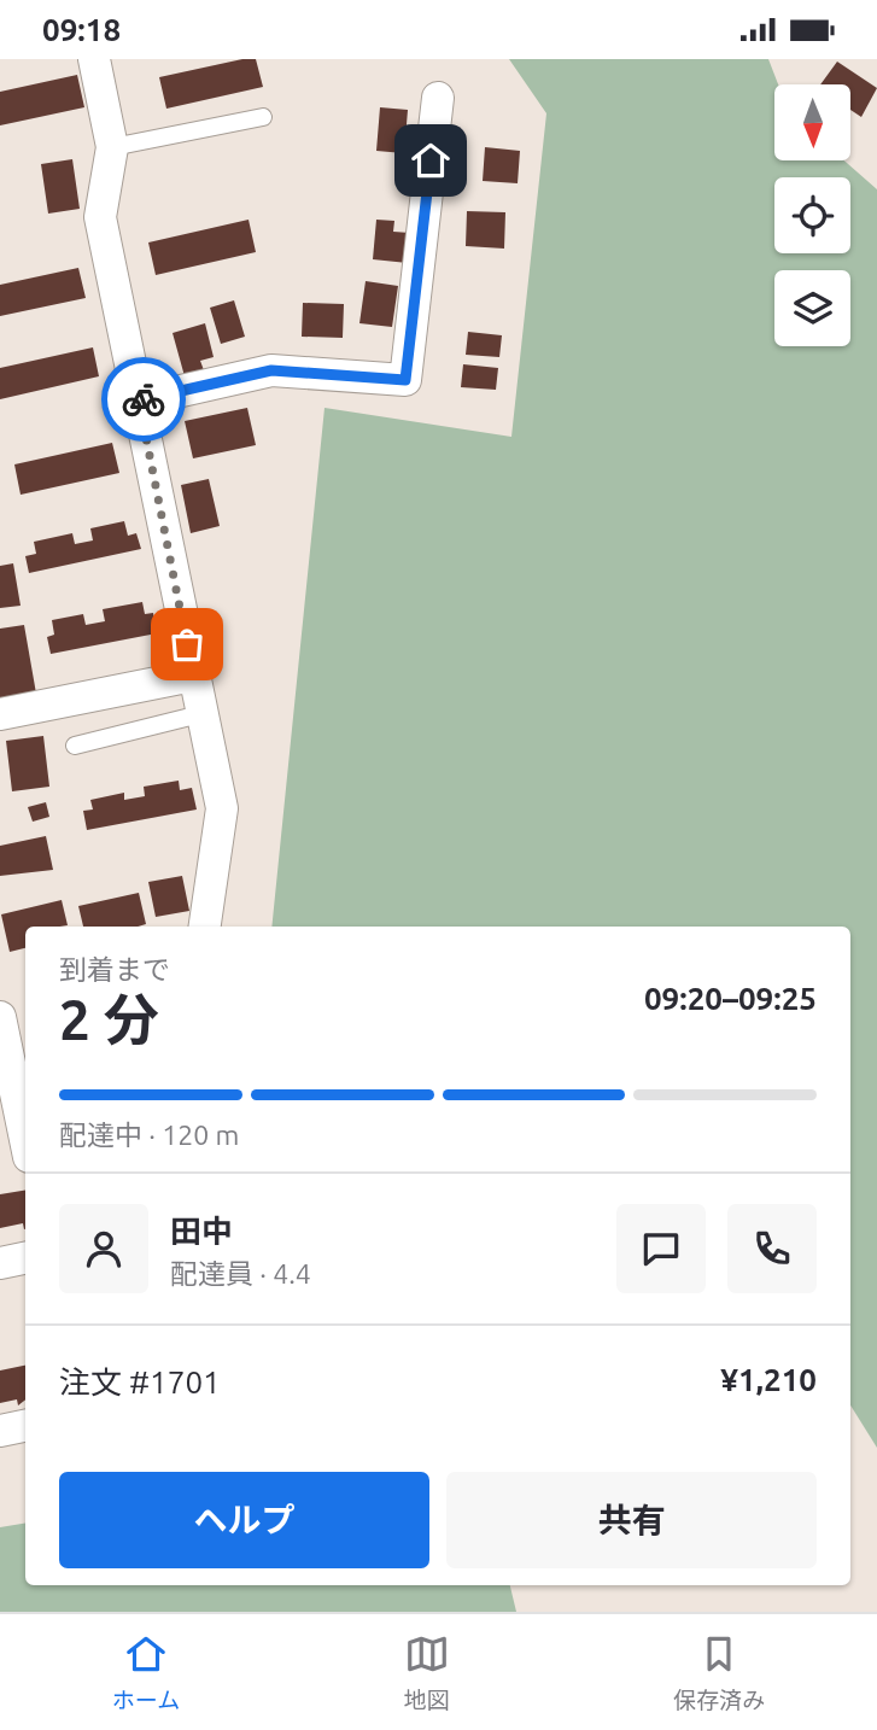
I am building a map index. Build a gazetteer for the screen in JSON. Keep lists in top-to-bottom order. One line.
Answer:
{"north":"bottom","page":{"status":"09:18","heading":["2 分","到着まで","09:20–09:25"],"panel":["田中","配達員 · 4.4","注文 #1701","¥1,210"],"bar":"配達中 · 120 m","buttons":["ヘルプ","共有"],"tabs":["ホーム","地図","保存済み"]}}
